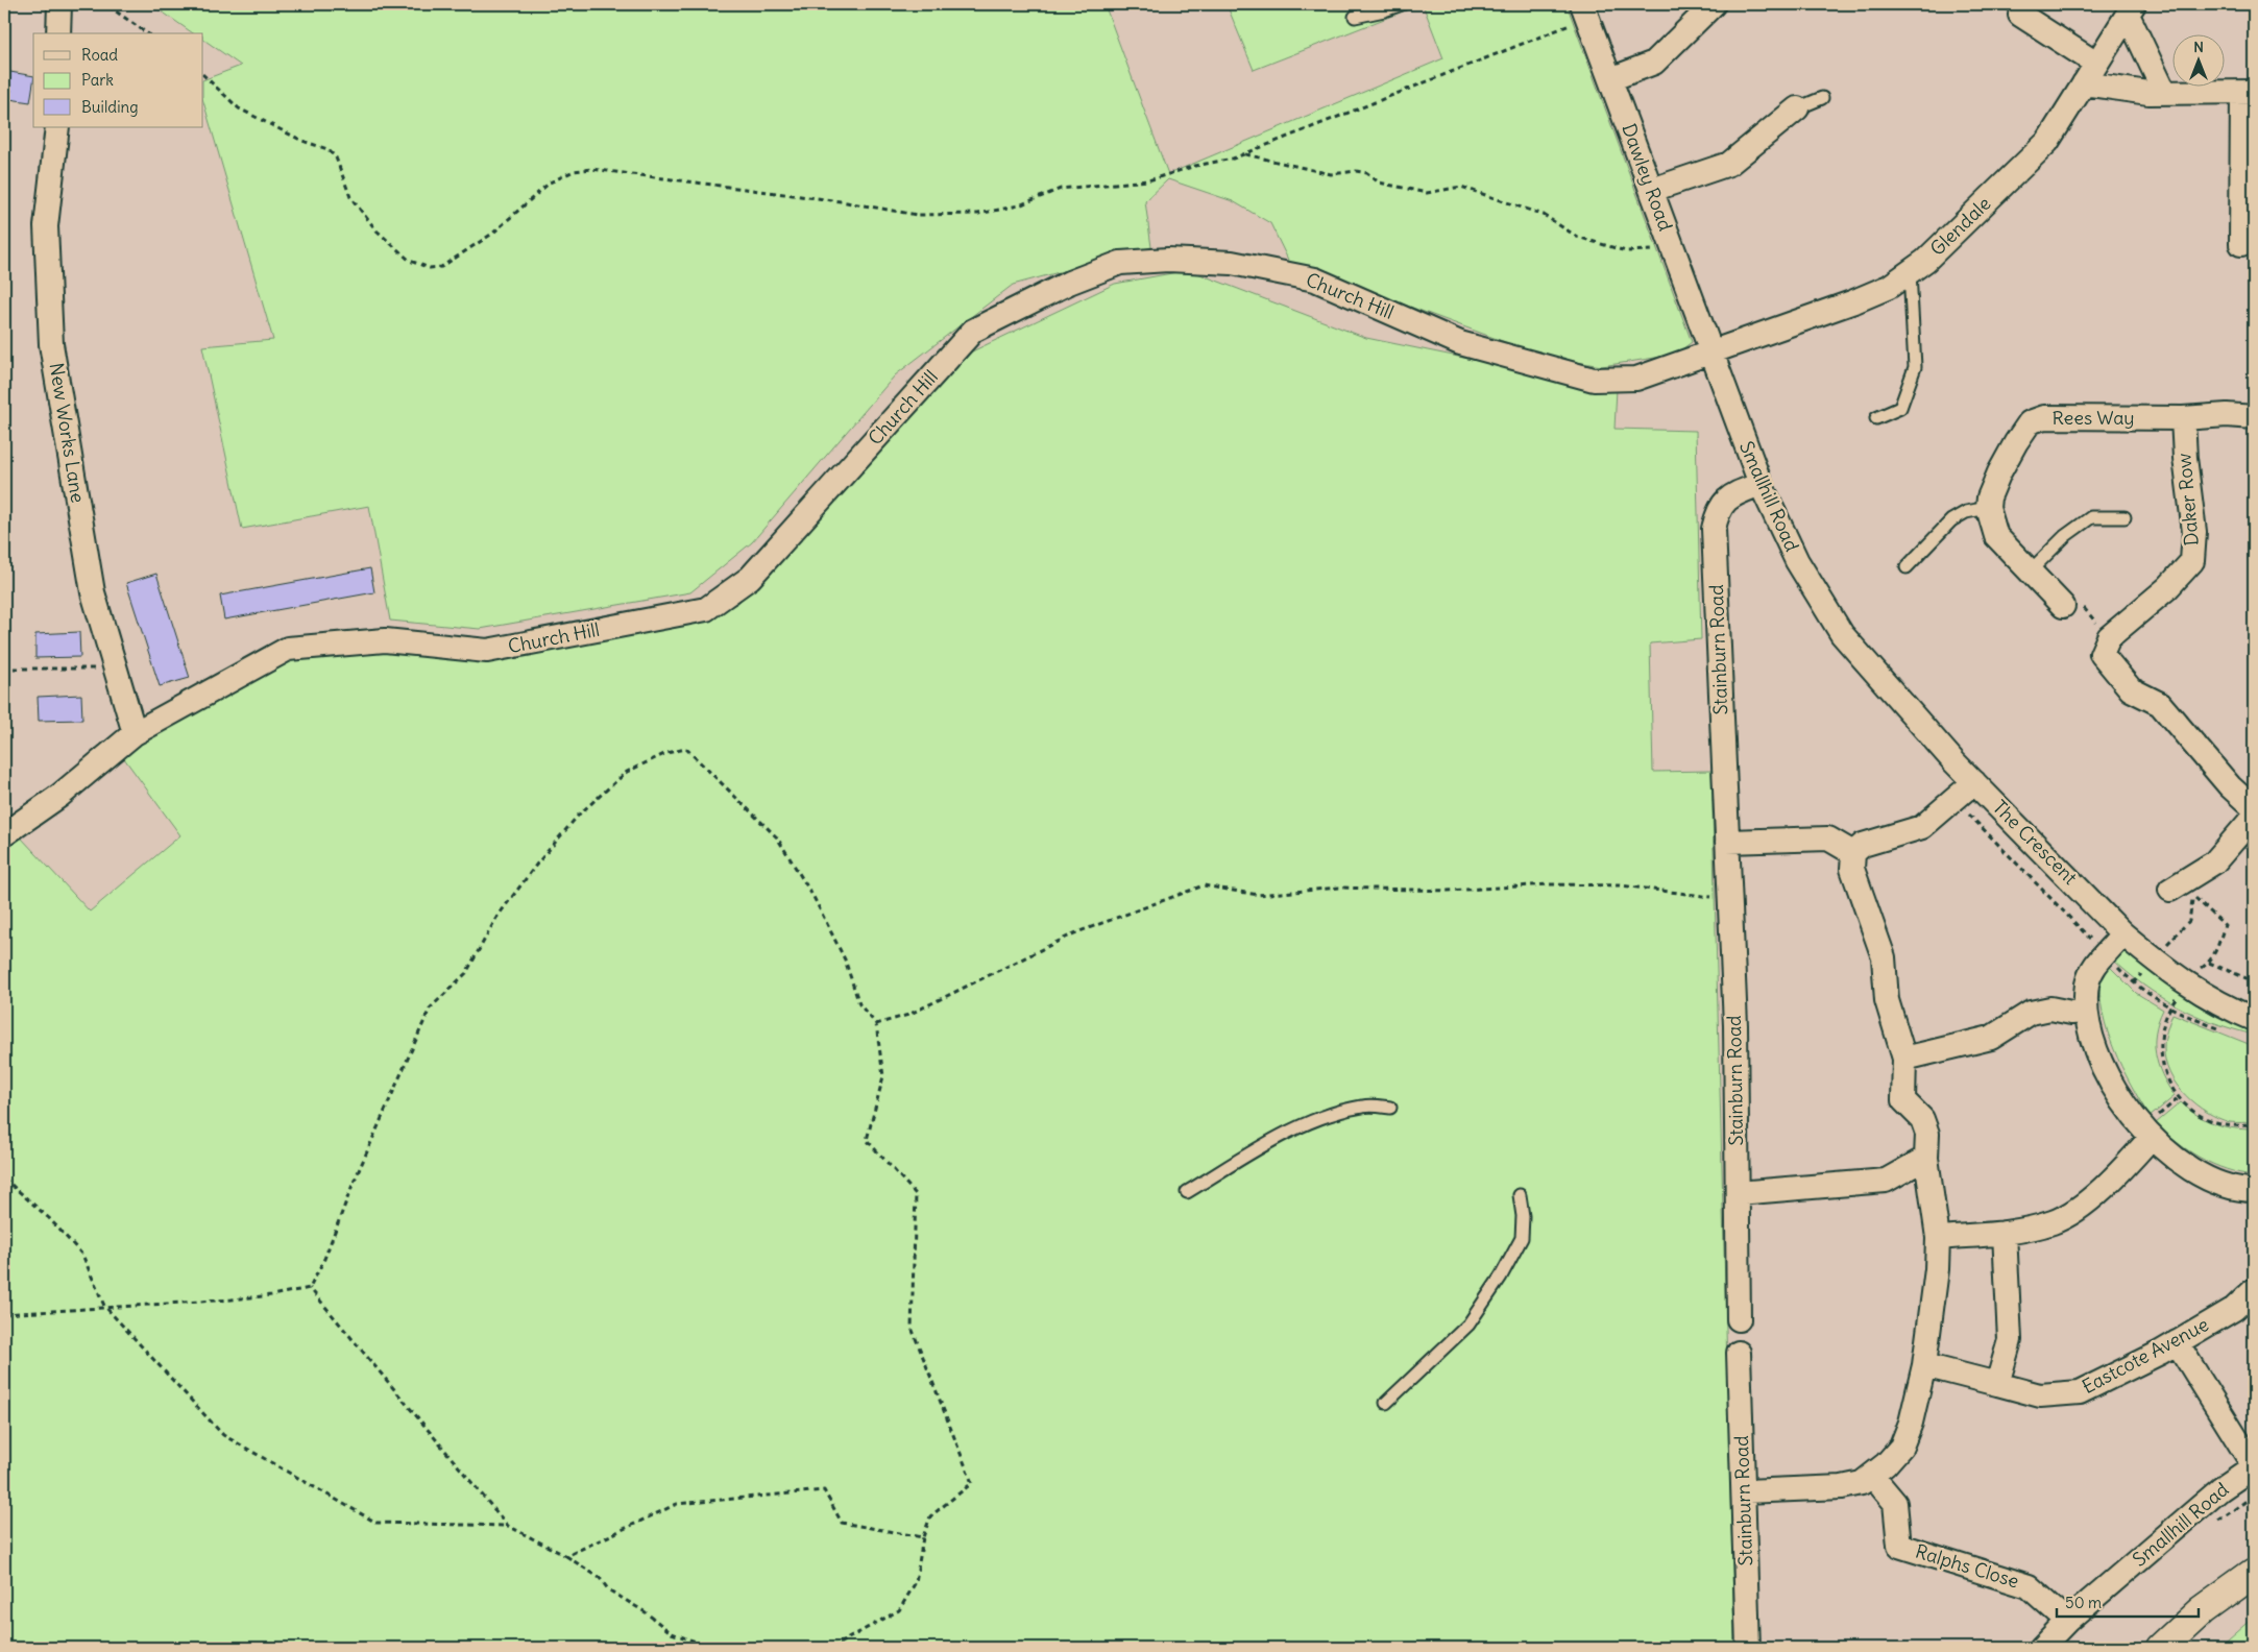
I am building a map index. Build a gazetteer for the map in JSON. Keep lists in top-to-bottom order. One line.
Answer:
{"streets":{"street":["Dawley Road","Glendale","Church Hill","Rees Way","New Works Lane","Smallhill Road","Daker Row","Stainburn Road","The Crescent","Eastcote Avenue","Ralphs Close"]},"crossings":[["Dawley Road","Glendale"],["Dawley Road","Church Hill"],["Dawley Road","Smallhill Road"],["Glendale","Church Hill"],["Glendale","Smallhill Road"],["Church Hill","New Works Lane"],["Church Hill","Smallhill Road"],["Rees Way","Daker Row"],["Smallhill Road","Stainburn Road"],["Smallhill Road","The Crescent"],["Smallhill Road","Ralphs Close"]],"legend":["Road","Park","Building"],"scale_bar":"50 m","north":"top"}
